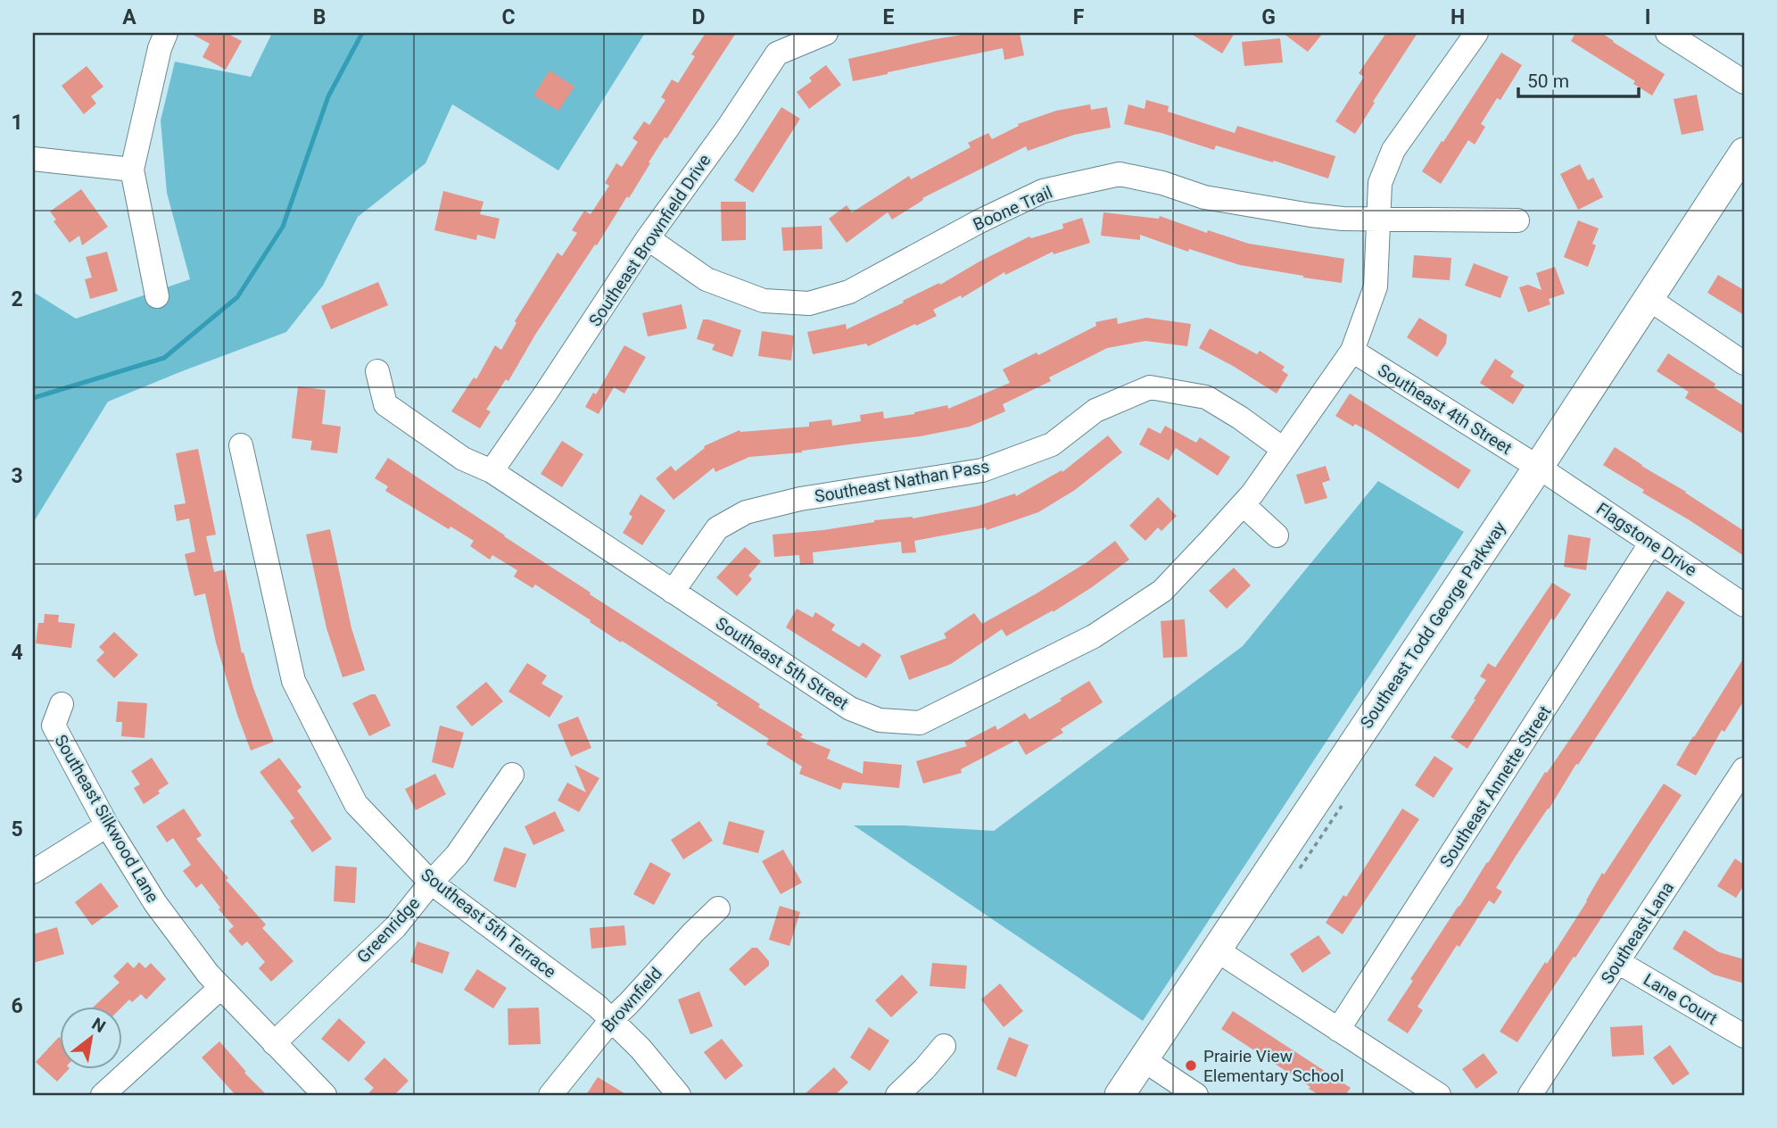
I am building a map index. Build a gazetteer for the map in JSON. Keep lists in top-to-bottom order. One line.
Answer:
{"streets":{"main road":["Southeast Todd George Parkway"],"street":["Boone Trail","Southeast Brownfield Drive","Southeast 4th Street","Southeast Nathan Pass","Flagstone Drive","Southeast 5th Street","Southeast Annette Street","Southeast Silkwood Lane","Southeast 5th Terrace","Greenridge","Southeast Lana","Lane Court","Brownfield"]},"crossings":[["Boone Trail","Southeast Brownfield Drive"],["Boone Trail","Southeast 5th Street"],["Southeast Brownfield Drive","Southeast 5th Street"],["Southeast 4th Street","Flagstone Drive"],["Southeast 4th Street","Southeast Todd George Parkway"],["Southeast 4th Street","Southeast 5th Street"],["Southeast Nathan Pass","Southeast 5th Street"],["Flagstone Drive","Southeast Todd George Parkway"],["Flagstone Drive","Southeast Annette Street"],["Southeast Silkwood Lane","Greenridge"],["Southeast 5th Terrace","Greenridge"],["Southeast 5th Terrace","Brownfield"],["Southeast Lana","Lane Court"]],"places":["Prairie View Elementary School"],"scale_bar":"50 m","north":"top right","grid":{"columns":["A","B","C","D","E","F","G","H","I"],"rows":["1","2","3","4","5","6"]}}
